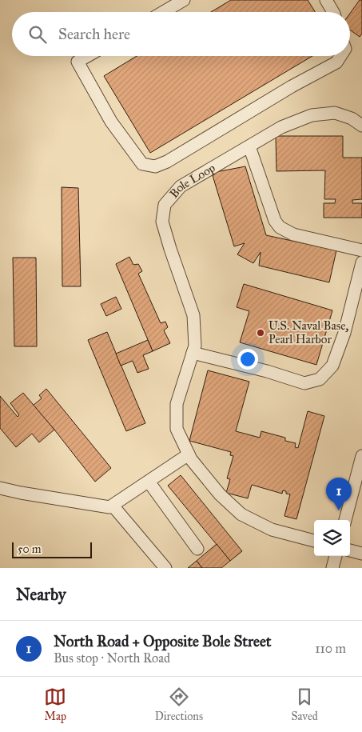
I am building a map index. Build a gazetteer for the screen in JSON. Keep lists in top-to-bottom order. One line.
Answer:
{"streets":{"street":["Bole Loop"]},"places":["U.S. Naval Base, Pearl Harbor"],"scale_bar":"50 m","page":{"search":"Search here","pins":"1","scale":"50 m","heading":"Nearby","list":[{"mark":"1","name":"North Road + Opposite Bole Street","note":"Bus stop · North Road","value":"110 m"}],"nav":["Map","Directions","Saved"]}}
